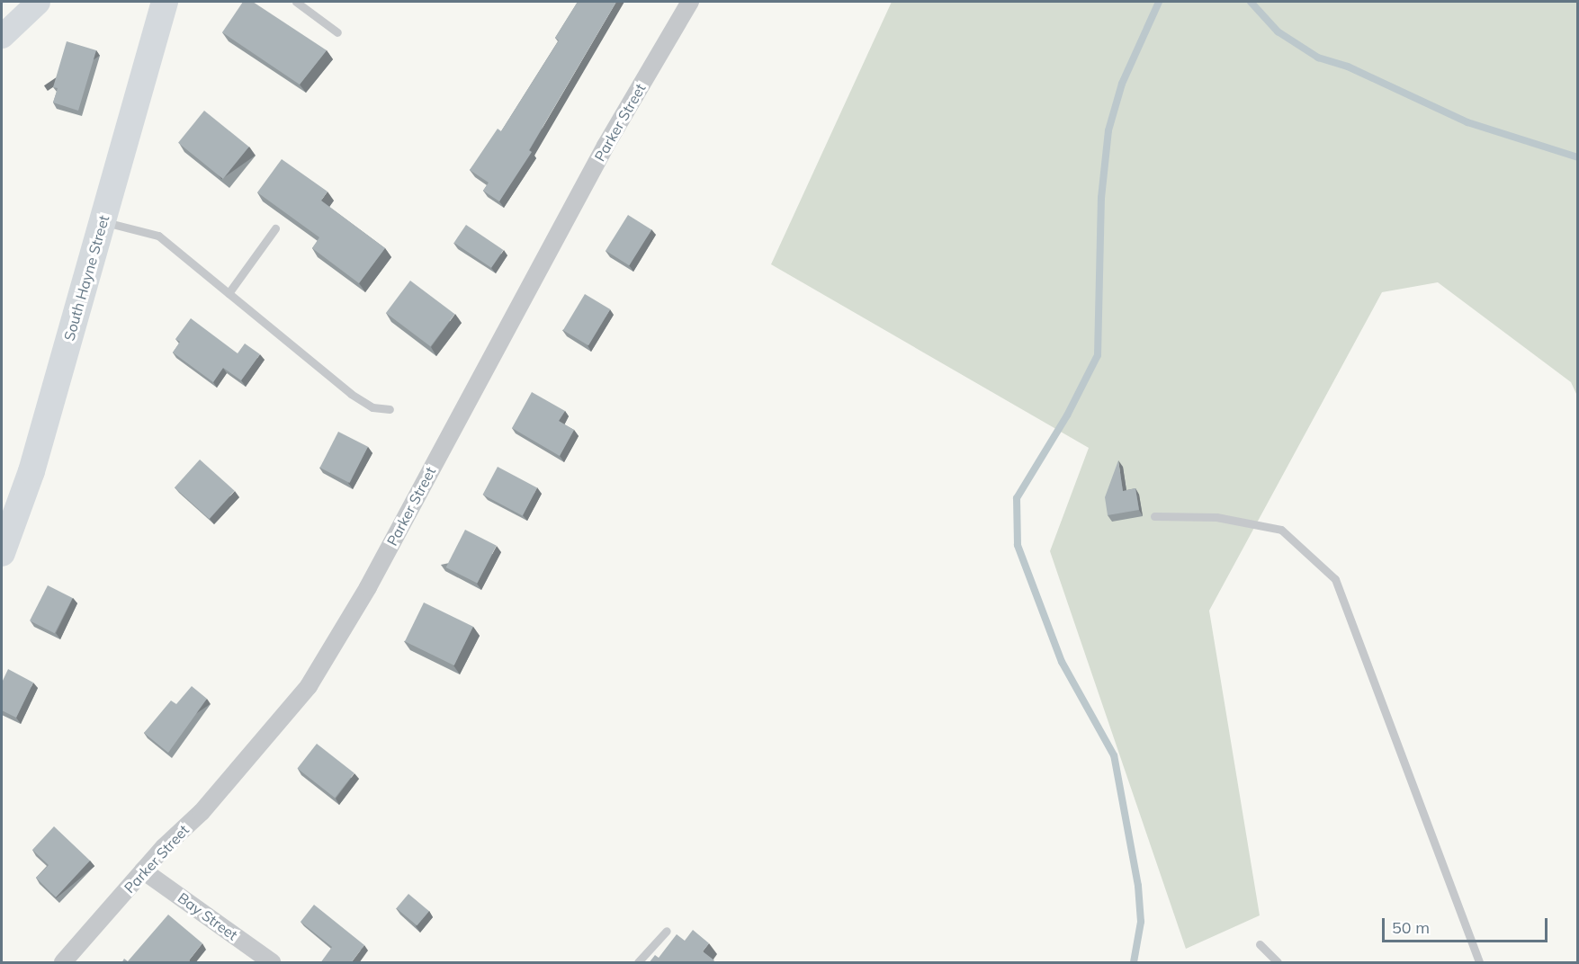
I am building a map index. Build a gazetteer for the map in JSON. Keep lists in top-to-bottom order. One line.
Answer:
{"streets":{"main road":["South Hayne Street"],"street":["Parker Street","Bay Street"]},"crossings":[["Parker Street","Bay Street"]],"scale_bar":"50 m"}
